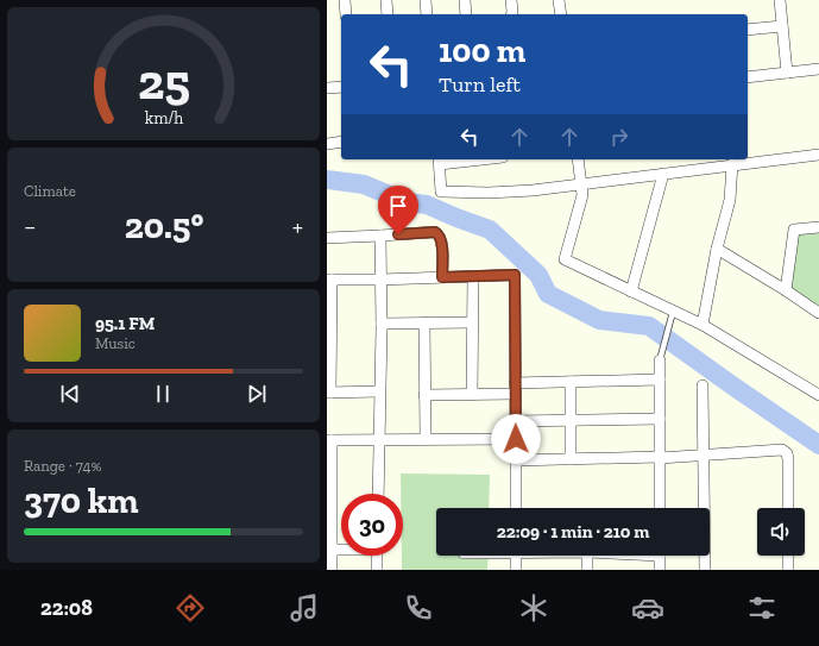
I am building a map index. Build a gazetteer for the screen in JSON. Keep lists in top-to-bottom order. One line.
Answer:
{"page":{"turn":["100 m","Turn left"],"tile":["Climate",["Range · 74%","370 km"]],"heat":["−","20.5°","+"],"song":["95.1 FM","Music"],"limit":"30","trip":"22:09 · 1 min · 210 m","tabs":"22:08","gauge":["25","km/h"]}}
